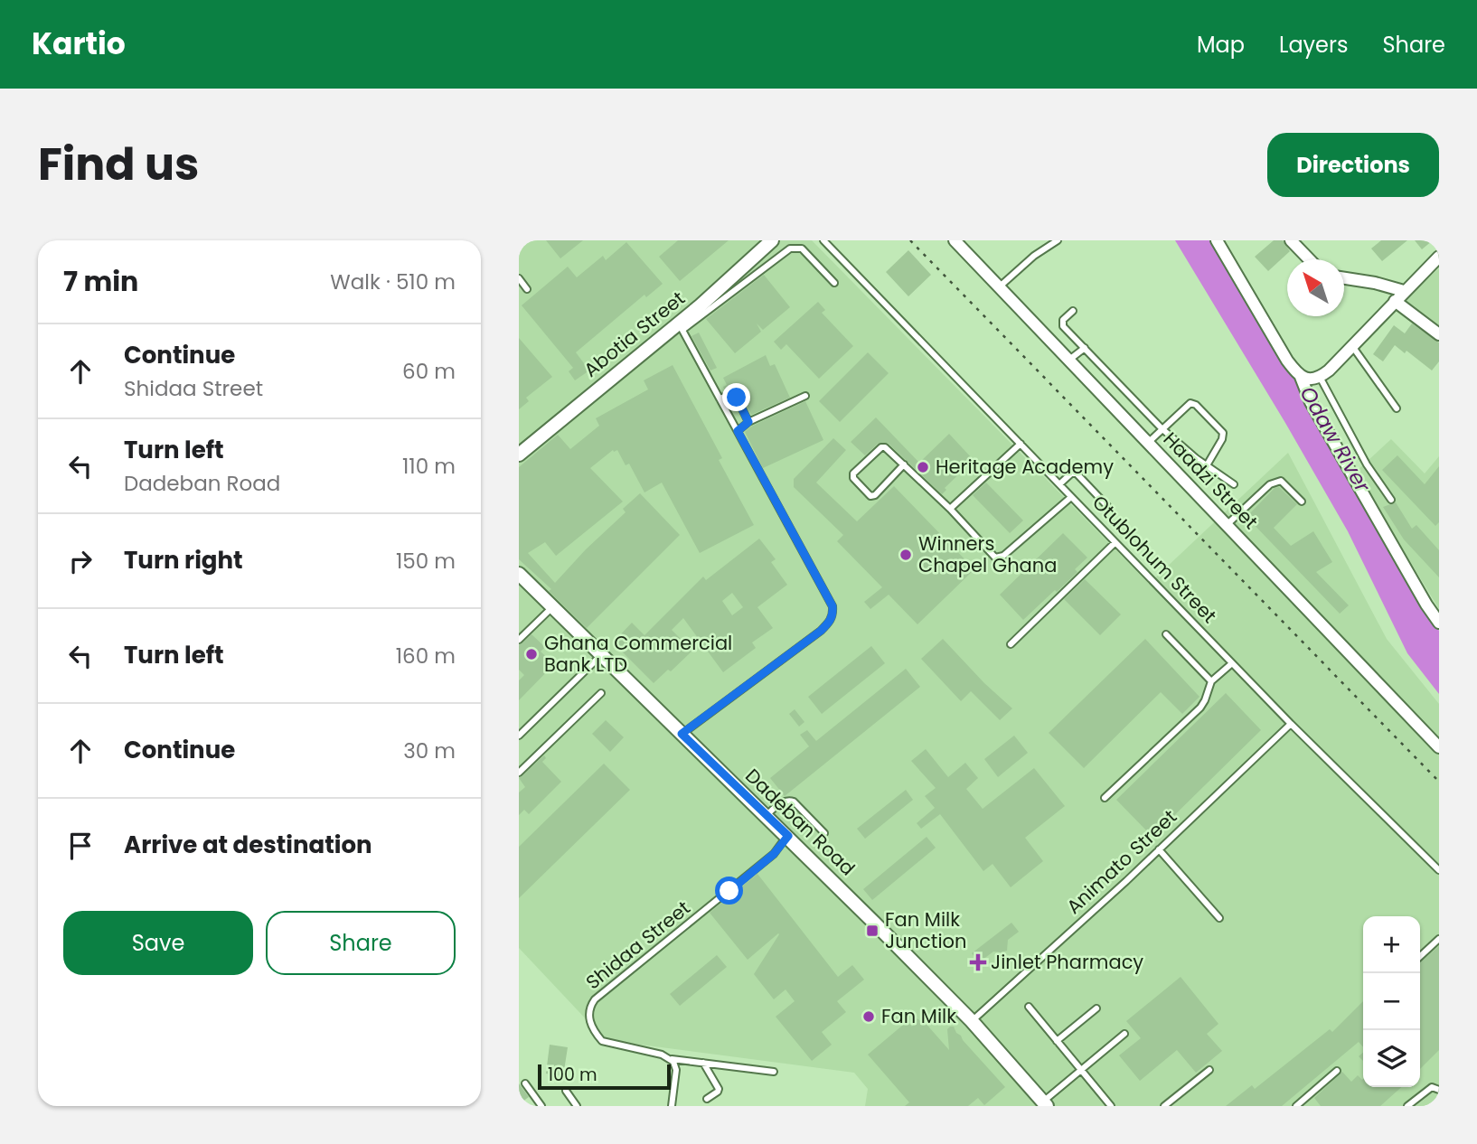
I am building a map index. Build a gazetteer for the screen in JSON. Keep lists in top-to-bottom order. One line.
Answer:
{"streets":{"street":["Abotia Street","Haadzi Street","Dadeban Road"],"lane":["Otublohum Street","Animato Street","Shidaa Street"]},"crossings":[["Otublohum Street","Animato Street"],["Dadeban Road","Animato Street"],["Dadeban Road","Shidaa Street"]],"water":["Odaw River"],"places":{"other":["Heritage Academy","Winners Chapel Ghana","Ghana Commercial Bank LTD","Fan Milk"],"transit":["Fan Milk Junction"],"health":["Jinlet Pharmacy"]},"scale_bar":"100 m","north":"top left","page":{"header":"Kartio","nav":["Map","Layers","Share"],"title":"Find us","buttons":["Directions",["Save","Share"]],"heading":["7 min","Walk · 510 m"],"list":[["Continue","Shidaa Street","60 m"],["Turn left","Dadeban Road","110 m"],["Turn right","150 m"],["Turn left","160 m"],["Continue","30 m"],"Arrive at destination"],"map_buttons":["+","−"],"scale":"100 m"}}
